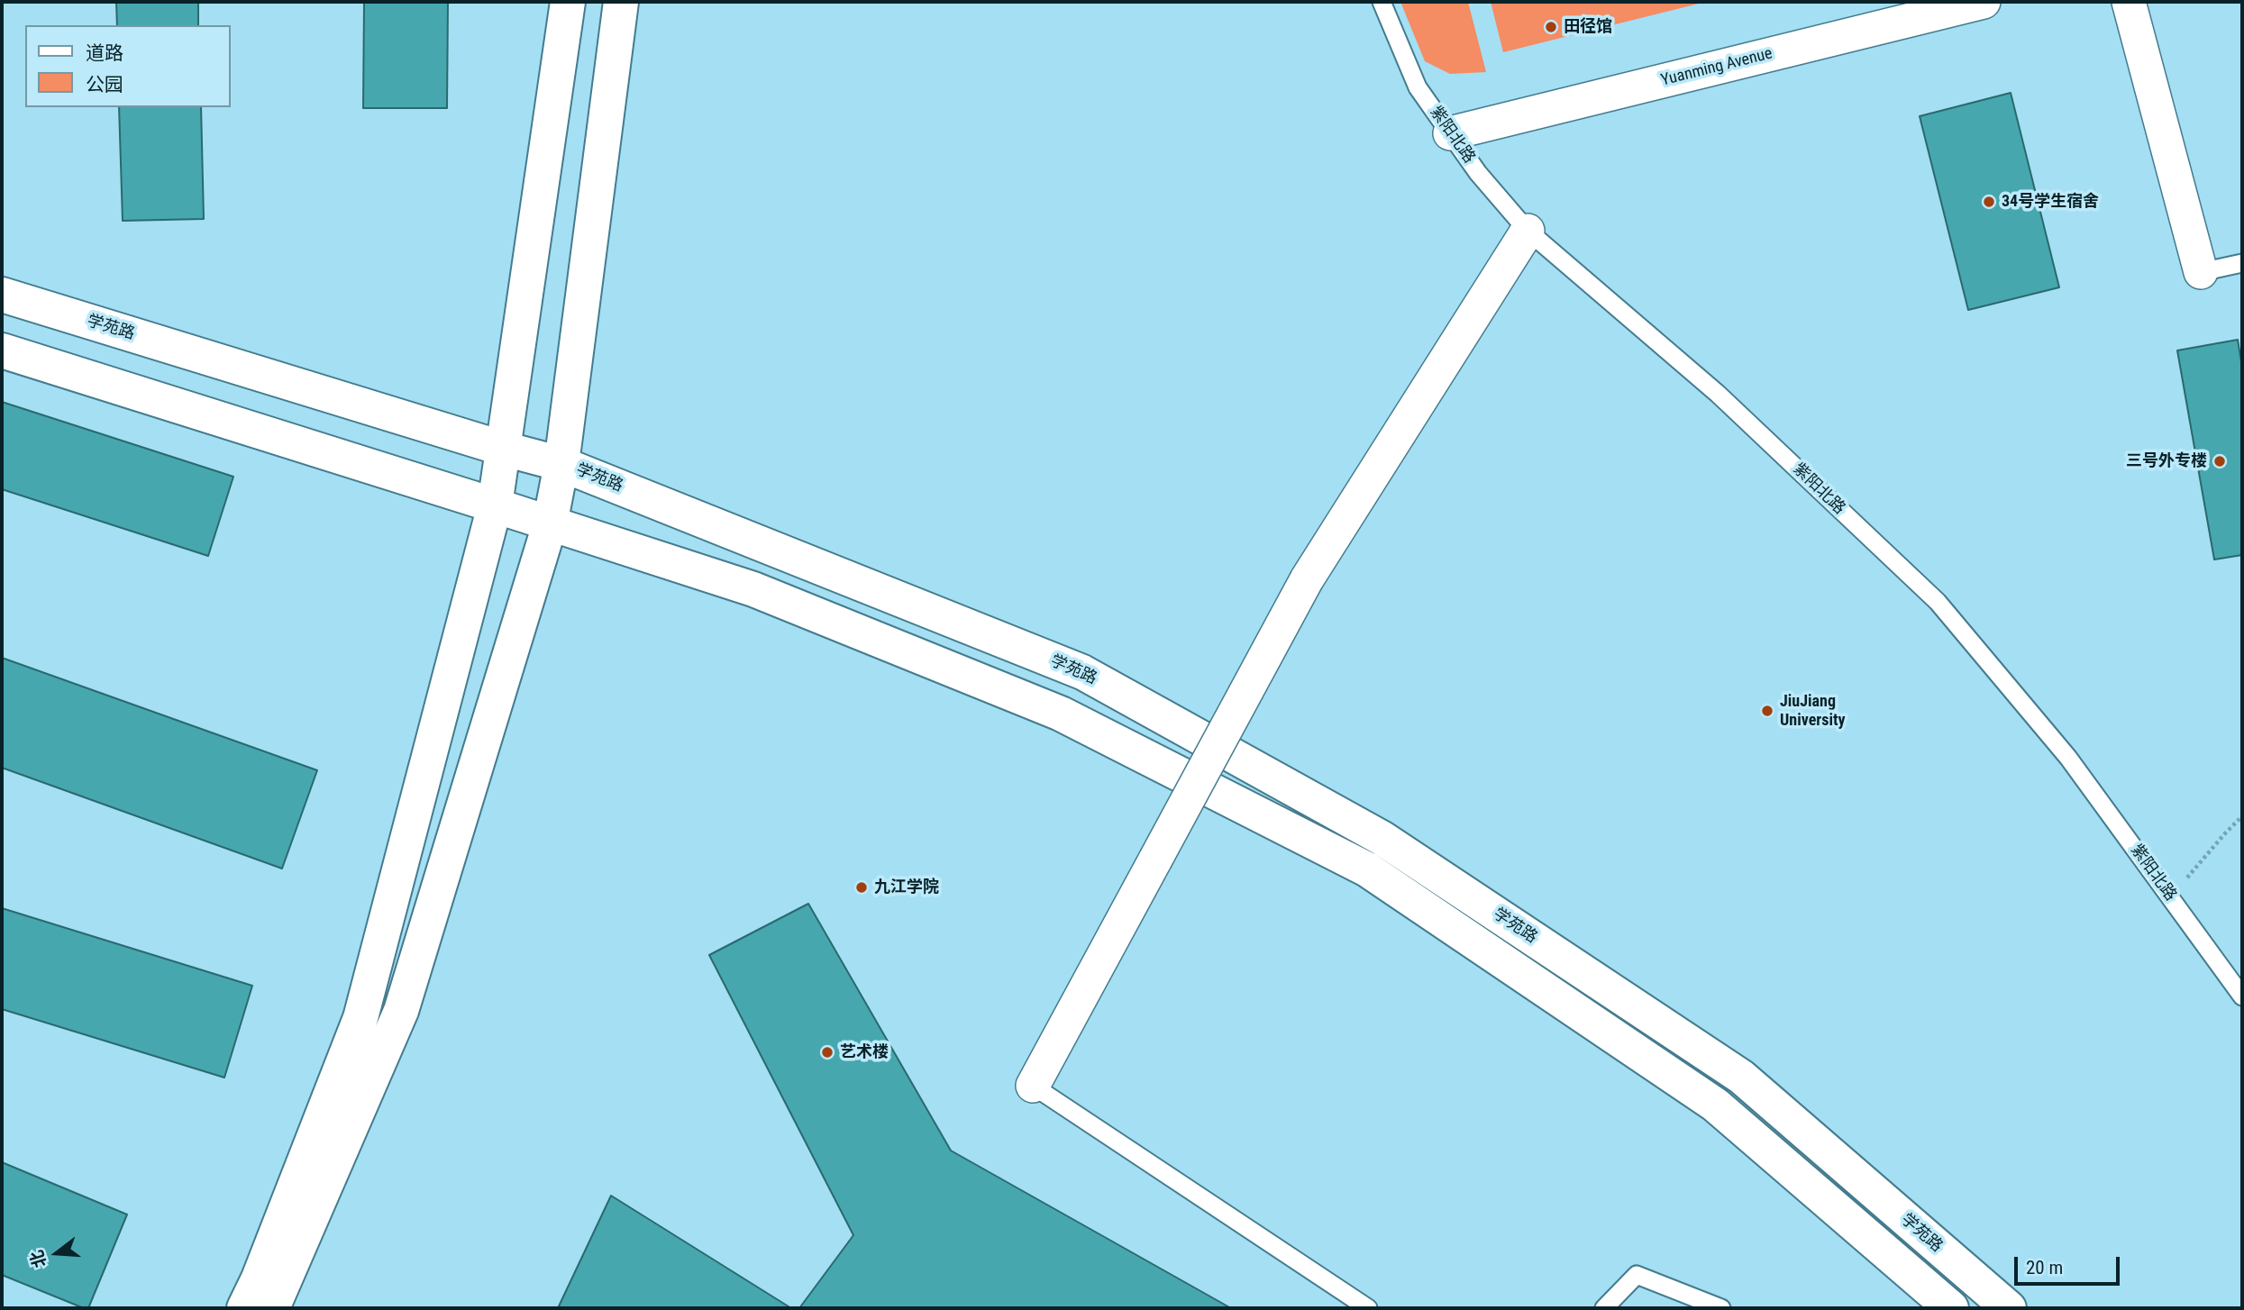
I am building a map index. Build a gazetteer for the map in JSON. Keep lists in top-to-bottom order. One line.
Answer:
{"streets":{"street":["Yuanming Avenue","学苑路"],"lane":["紫阳北路"]},"crossings":[["Yuanming Avenue","紫阳北路"]],"places":["田径馆","34号学生宿舍","三号外专楼","JiuJiang University","九江学院","艺术楼"],"legend":["道路","公园"],"scale_bar":"20 m","north":"left"}
